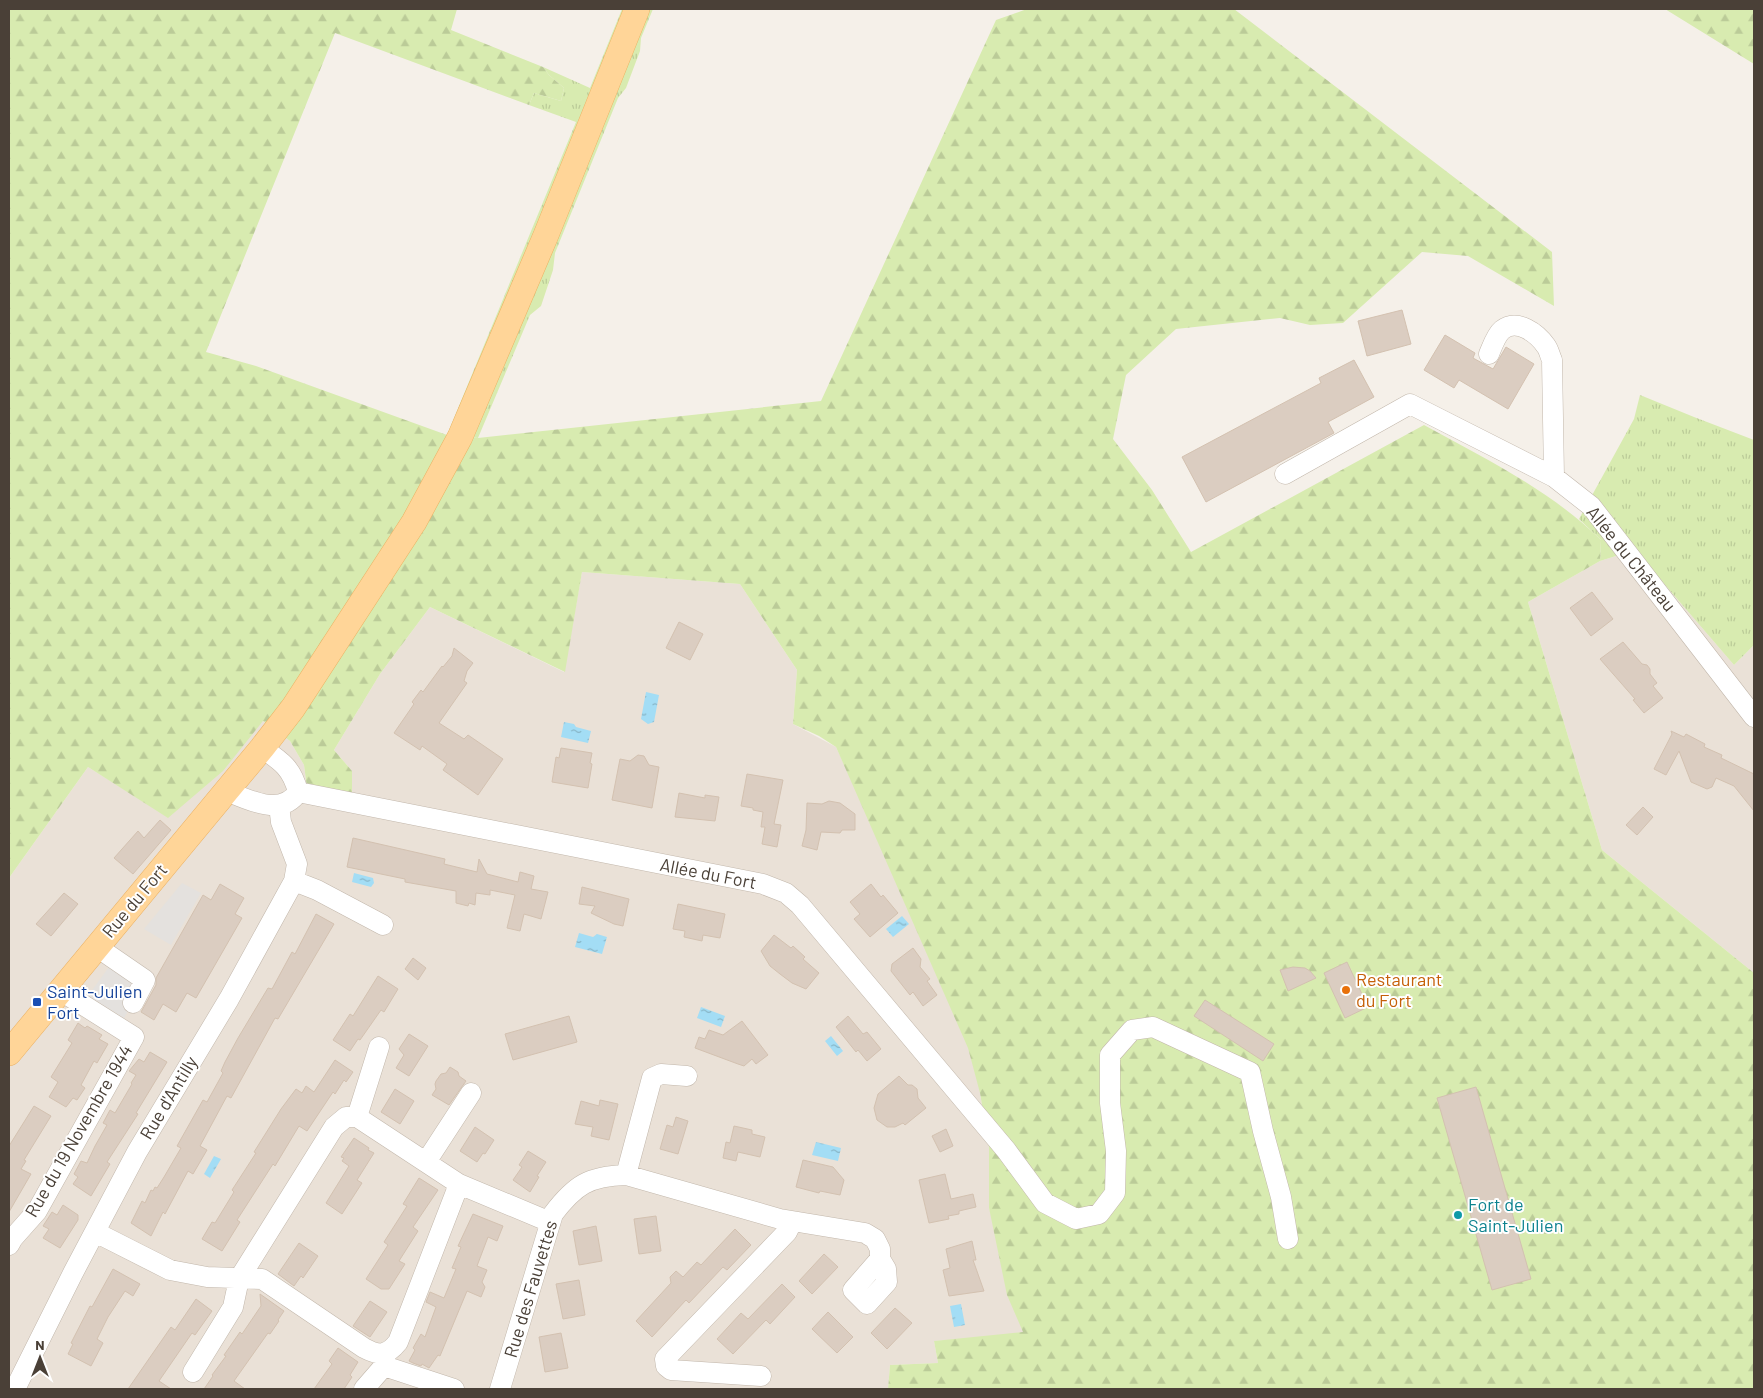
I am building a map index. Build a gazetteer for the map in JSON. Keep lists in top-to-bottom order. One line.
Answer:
{"streets":{"main road":["Rue du Fort"],"street":["Allée du Château","Allée du Fort","Rue d'Antilly","Rue du 19 Novembre 1944","Rue des Fauvettes"]},"crossings":[["Rue du Fort","Rue du 19 Novembre 1944"]],"places":{"other":["Restaurant du Fort","Fort de Saint-Julien"],"transit":["Saint-Julien Fort"]},"north":"top"}
